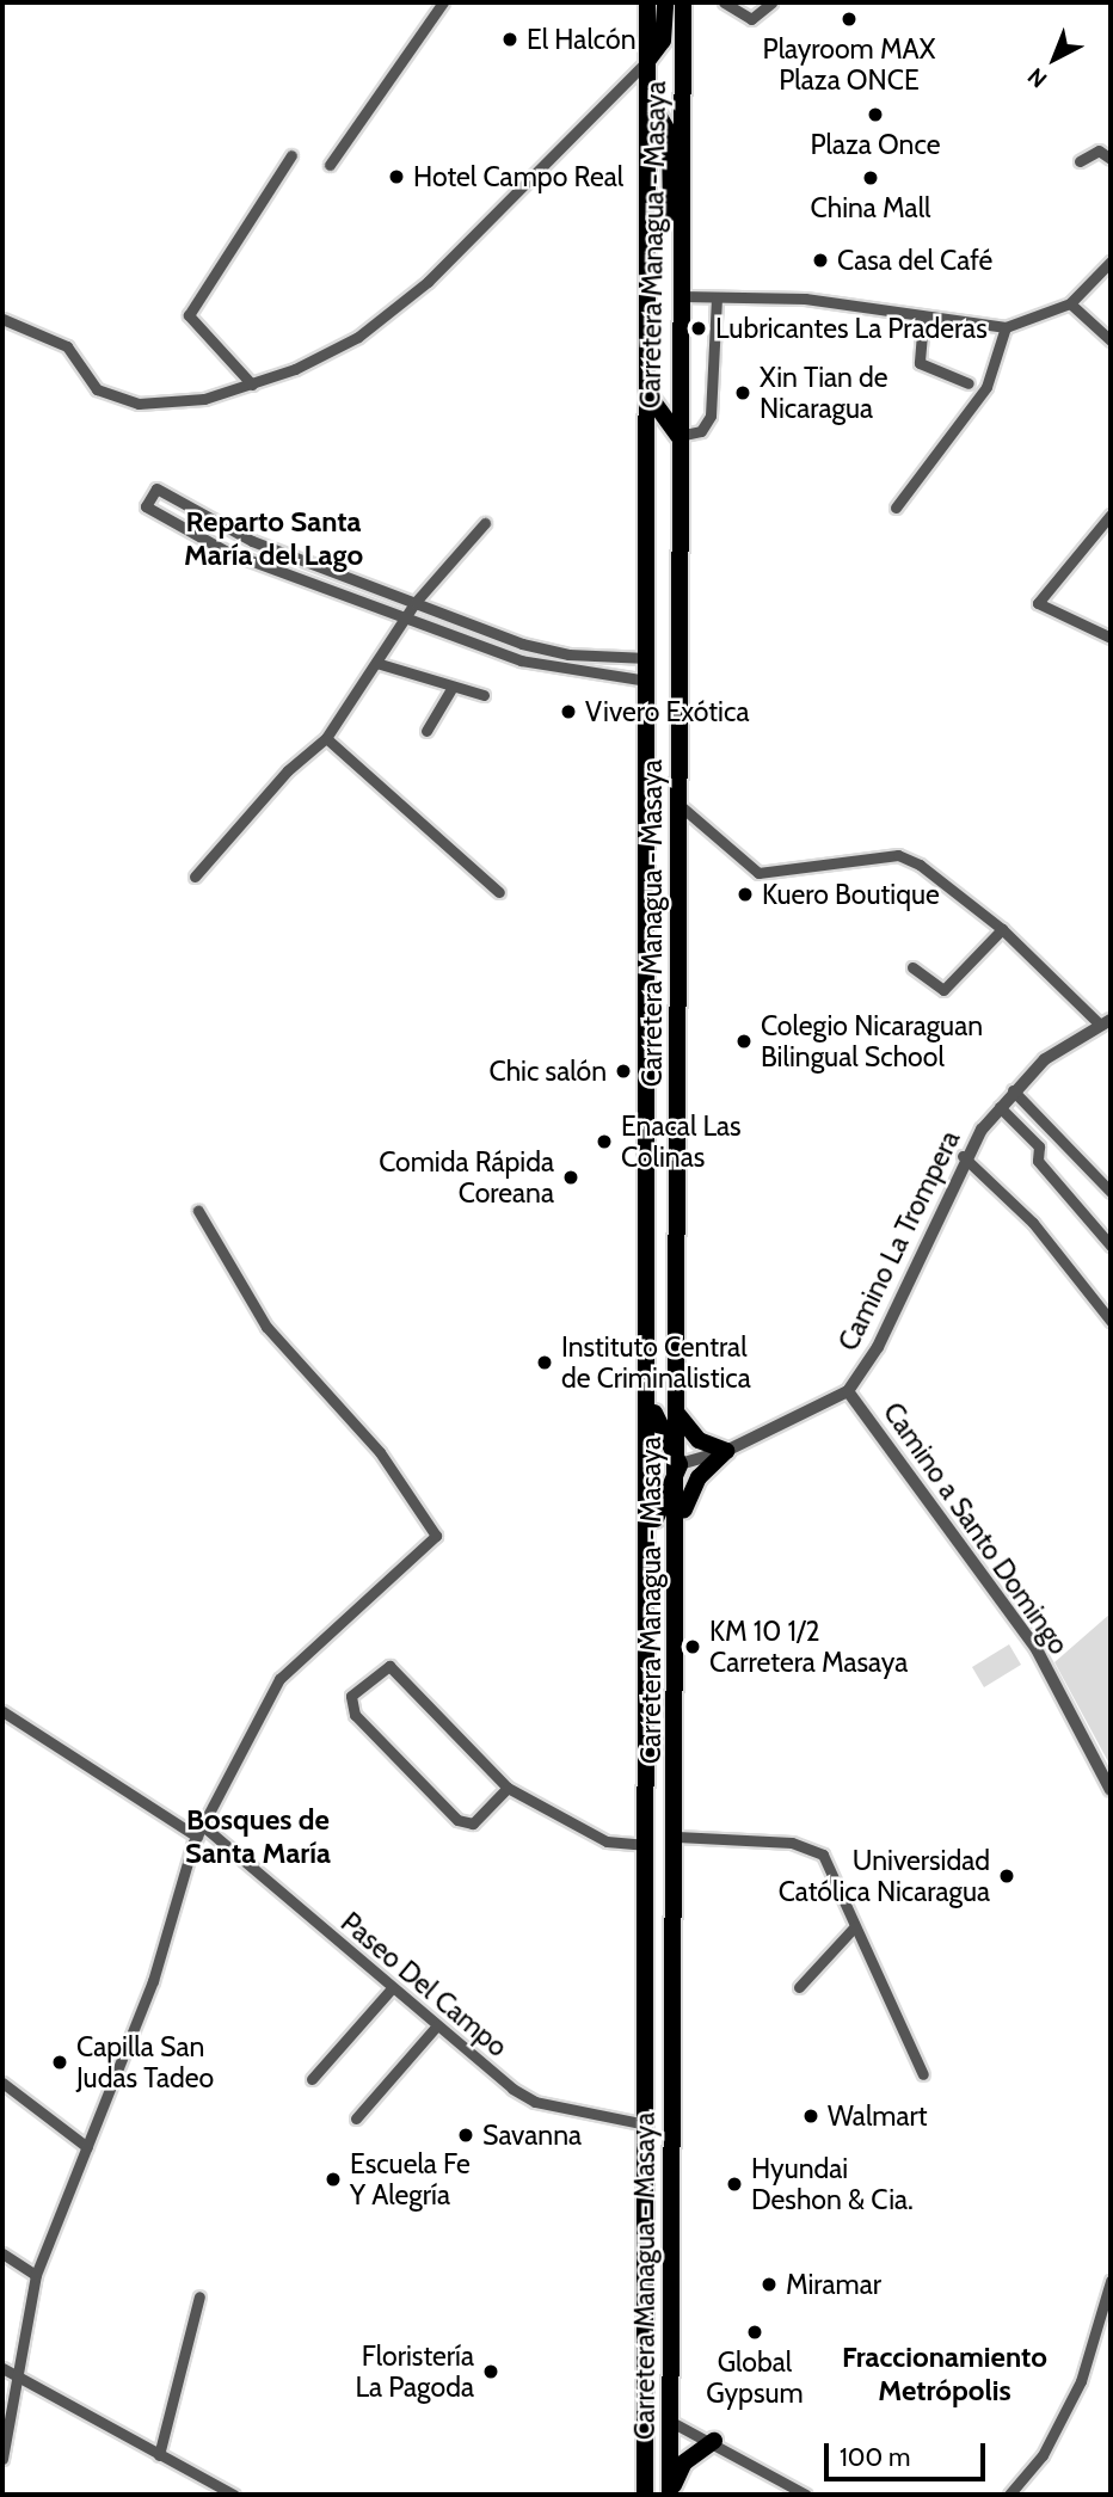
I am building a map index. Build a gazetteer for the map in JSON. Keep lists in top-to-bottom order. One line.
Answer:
{"streets":{"highway":["Carretera Managua - Masaya"],"street":["Camino La Trompera","Camino a Santo Domingo","Paseo Del Campo"]},"crossings":[["Carretera Managua - Masaya","Paseo Del Campo"],["Camino La Trompera","Camino a Santo Domingo"]],"districts":["Reparto Santa María del Lago","Bosques de Santa María","Fraccionamiento Metrópolis"],"places":["Playroom MAX Plaza ONCE","El Halcón","Plaza Once","Hotel Campo Real","China Mall","Casa del Café","Lubricantes La Praderas","Xin Tian de Nicaragua","Vivero Exótica","Kuero Boutique","Colegio Nicaraguan Bilingual School","Chic salón","Enacal Las Colinas","Comida Rápida Coreana","Instituto Central de Criminalistica","KM 10 1/2 Carretera Masaya","Universidad Católica Nicaragua","Capilla San Judas Tadeo","Walmart","Savanna","Escuela Fe Y Alegría","Hyundai Deshon & Cia.","Miramar","Global Gypsum","Floristería La Pagoda"],"scale_bar":"100 m","north":"bottom left"}
